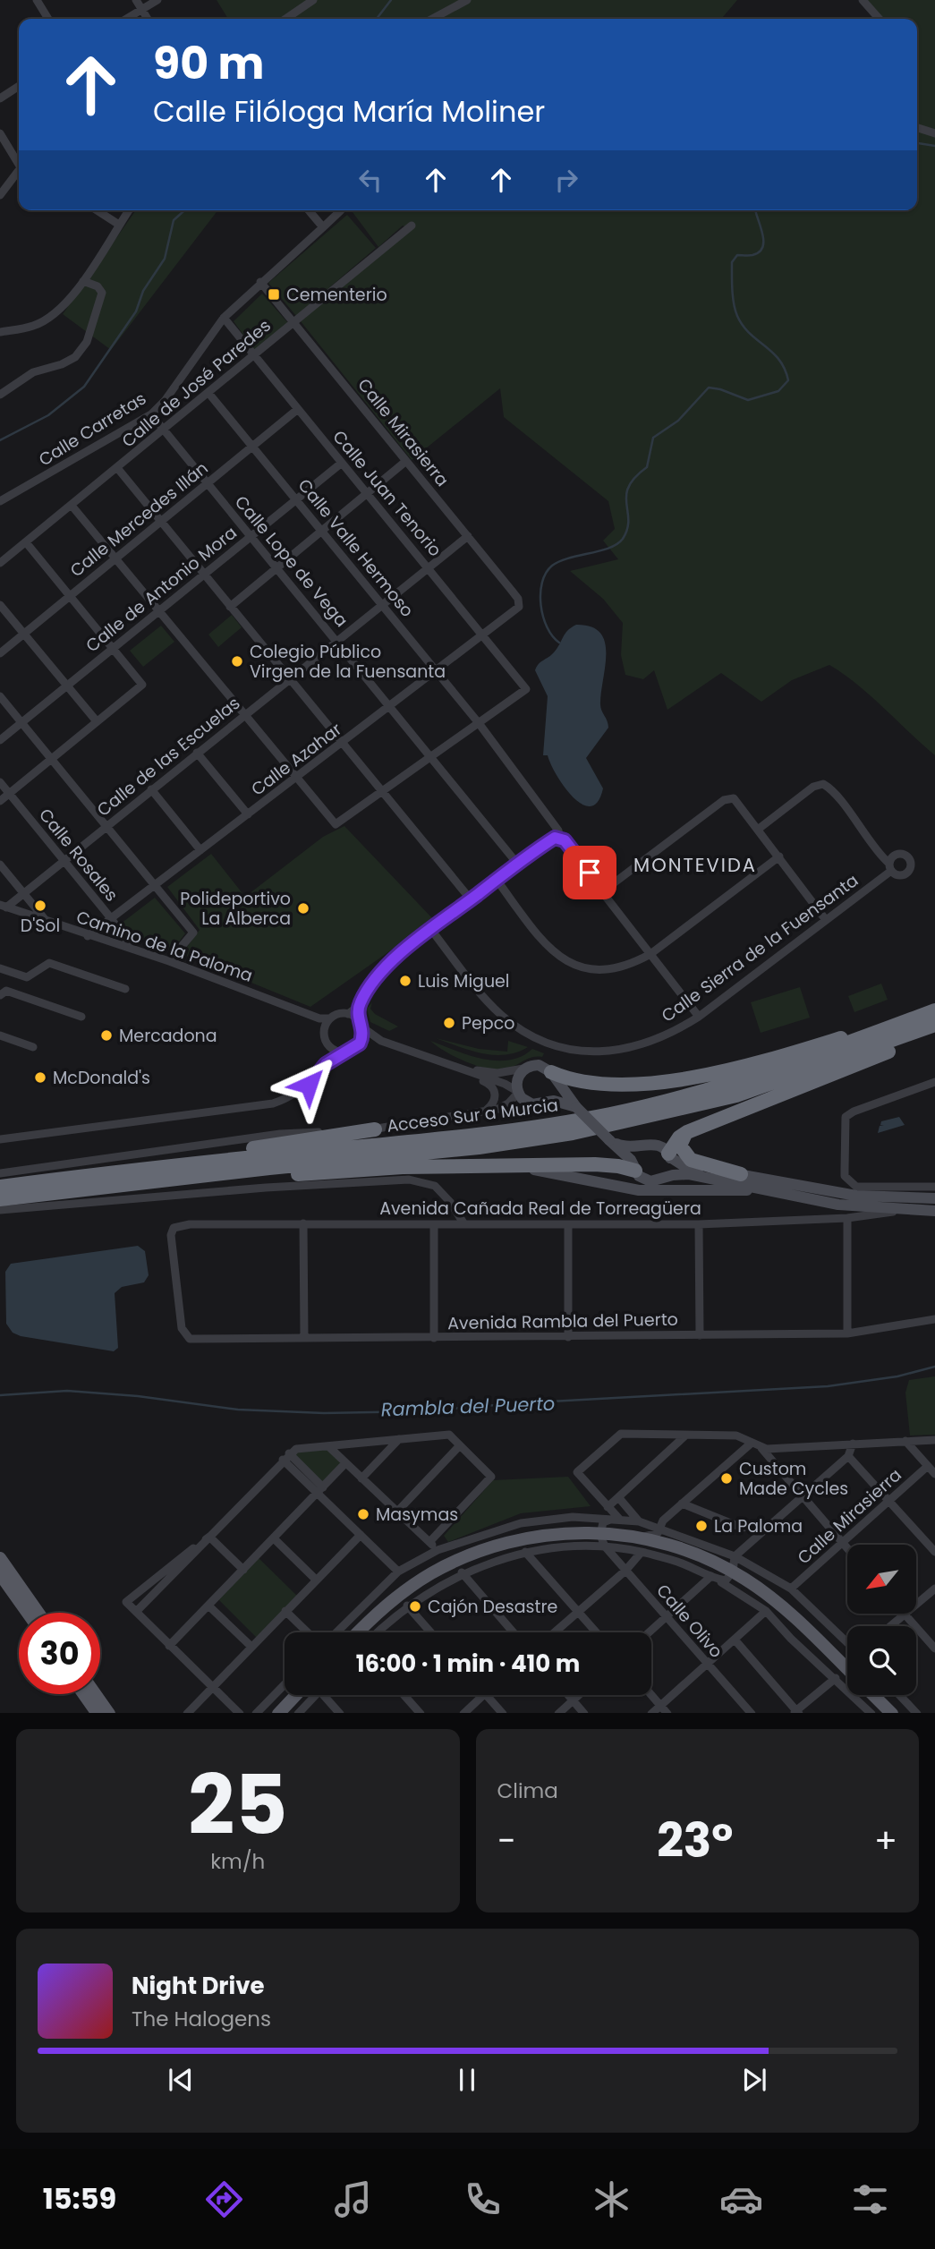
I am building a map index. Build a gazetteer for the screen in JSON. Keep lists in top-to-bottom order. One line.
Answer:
{"streets":{"highway":["Acceso Sur a Murcia"],"street":["Calle de José Paredes","Calle Carretas","Calle Mirasierra","Calle Juan Tenorio","Calle Mercedes Illán","Calle Valle Hermoso","Calle Lope de Vega","Calle de Antonio Mora","Calle de las Escuelas","Calle Azahar","Calle Rosales","Camino de la Paloma","Calle Sierra de la Fuensanta","Avenida Cañada Real de Torreagüera","Avenida Rambla del Puerto","Calle Olivo"]},"crossings":[["Calle de José Paredes","Calle Mirasierra"],["Calle de José Paredes","Calle Juan Tenorio"],["Calle de José Paredes","Calle Valle Hermoso"],["Calle de José Paredes","Calle Lope de Vega"],["Calle Carretas","Calle Mirasierra"],["Calle Carretas","Calle Juan Tenorio"],["Calle Carretas","Calle Lope de Vega"],["Calle Mirasierra","Calle de las Escuelas"],["Calle Mirasierra","Calle Azahar"],["Calle Juan Tenorio","Calle Mercedes Illán"],["Calle Juan Tenorio","Calle Valle Hermoso"],["Calle Juan Tenorio","Calle de Antonio Mora"],["Calle Juan Tenorio","Calle de las Escuelas"],["Calle Juan Tenorio","Calle Azahar"],["Calle Mercedes Illán","Calle Valle Hermoso"],["Calle Mercedes Illán","Calle Lope de Vega"],["Calle Valle Hermoso","Calle de Antonio Mora"],["Calle Valle Hermoso","Calle de las Escuelas"],["Calle Valle Hermoso","Calle Azahar"],["Calle Valle Hermoso","Calle Sierra de la Fuensanta"],["Calle Lope de Vega","Calle de Antonio Mora"],["Calle Lope de Vega","Calle de las Escuelas"],["Calle Lope de Vega","Calle Azahar"],["Calle de las Escuelas","Calle Rosales"],["Calle de las Escuelas","Camino de la Paloma"],["Calle Azahar","Calle Rosales"],["Calle Azahar","Camino de la Paloma"],["Calle Rosales","Camino de la Paloma"],["Avenida Cañada Real de Torreagüera","Avenida Rambla del Puerto"]],"districts":["MONTEVIDA"],"water":["Rambla del Puerto"],"places":{"transit":["Cementerio"],"other":["Colegio Público Virgen de la Fuensanta","D'Sol","Polideportivo La Alberca","Luis Miguel","Pepco","Mercadona","McDonald's","Custom Made Cycles","Masymas","La Paloma","Cajón Desastre"]},"north":"bottom left","page":{"turn":["90 m","Calle Filóloga María Moliner"],"limit":"30","trip":"16:00 · 1 min · 410 m","tile":[["25","km/h"],"Clima"],"heat":["−","23°","+"],"song":["Night Drive","The Halogens"],"tabs":"15:59"}}
